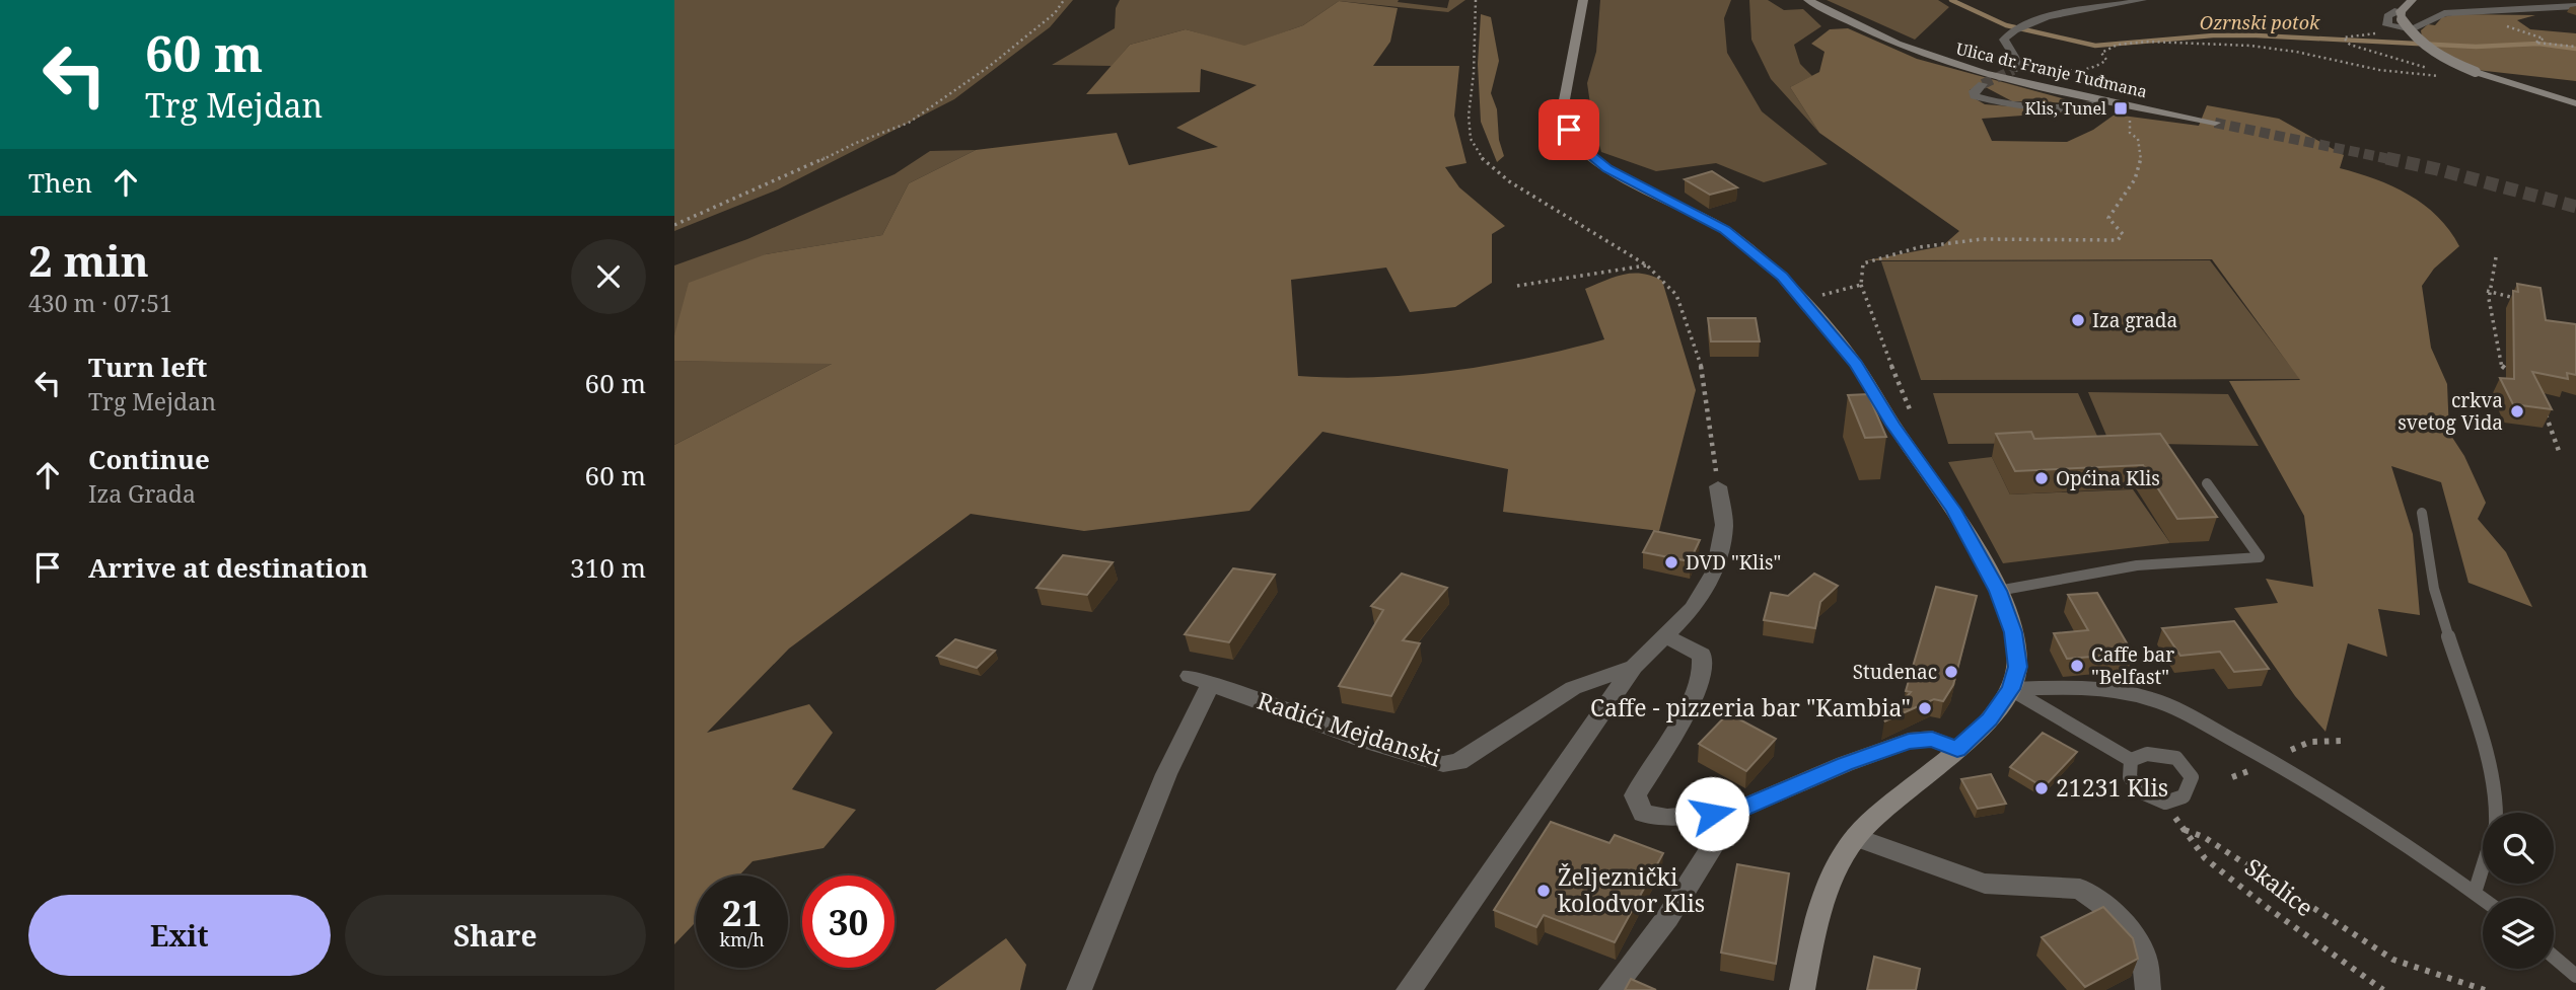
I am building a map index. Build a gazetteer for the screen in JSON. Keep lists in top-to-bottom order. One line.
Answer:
{"streets":{"street":["Ulica dr. Franje Tuđmana","Radići Mejdanski"],"path":["Skalice"]},"water":["Ozrnski potok"],"places":{"transit":["Klis, Tunel"],"other":["Iza grada","crkva svetog Vida","Općina Klis","DVD \"Klis\"","Caffe bar \"Belfast\"","Studenac","Caffe - pizzeria bar \"Kambia\"","21231 Klis","Željeznički kolodvor Klis"]},"page":{"turn":["60 m","Trg Mejdan"],"then":"Then","heading":["2 min","430 m · 07:51"],"list":[{"name":"Turn left","note":"Trg Mejdan","value":"60 m"},{"name":"Continue","note":"Iza Grada","value":"60 m"},{"name":"Arrive at destination","value":"310 m"}],"speed":"21 km/h","limit":"30","buttons":["Exit","Share"]}}
